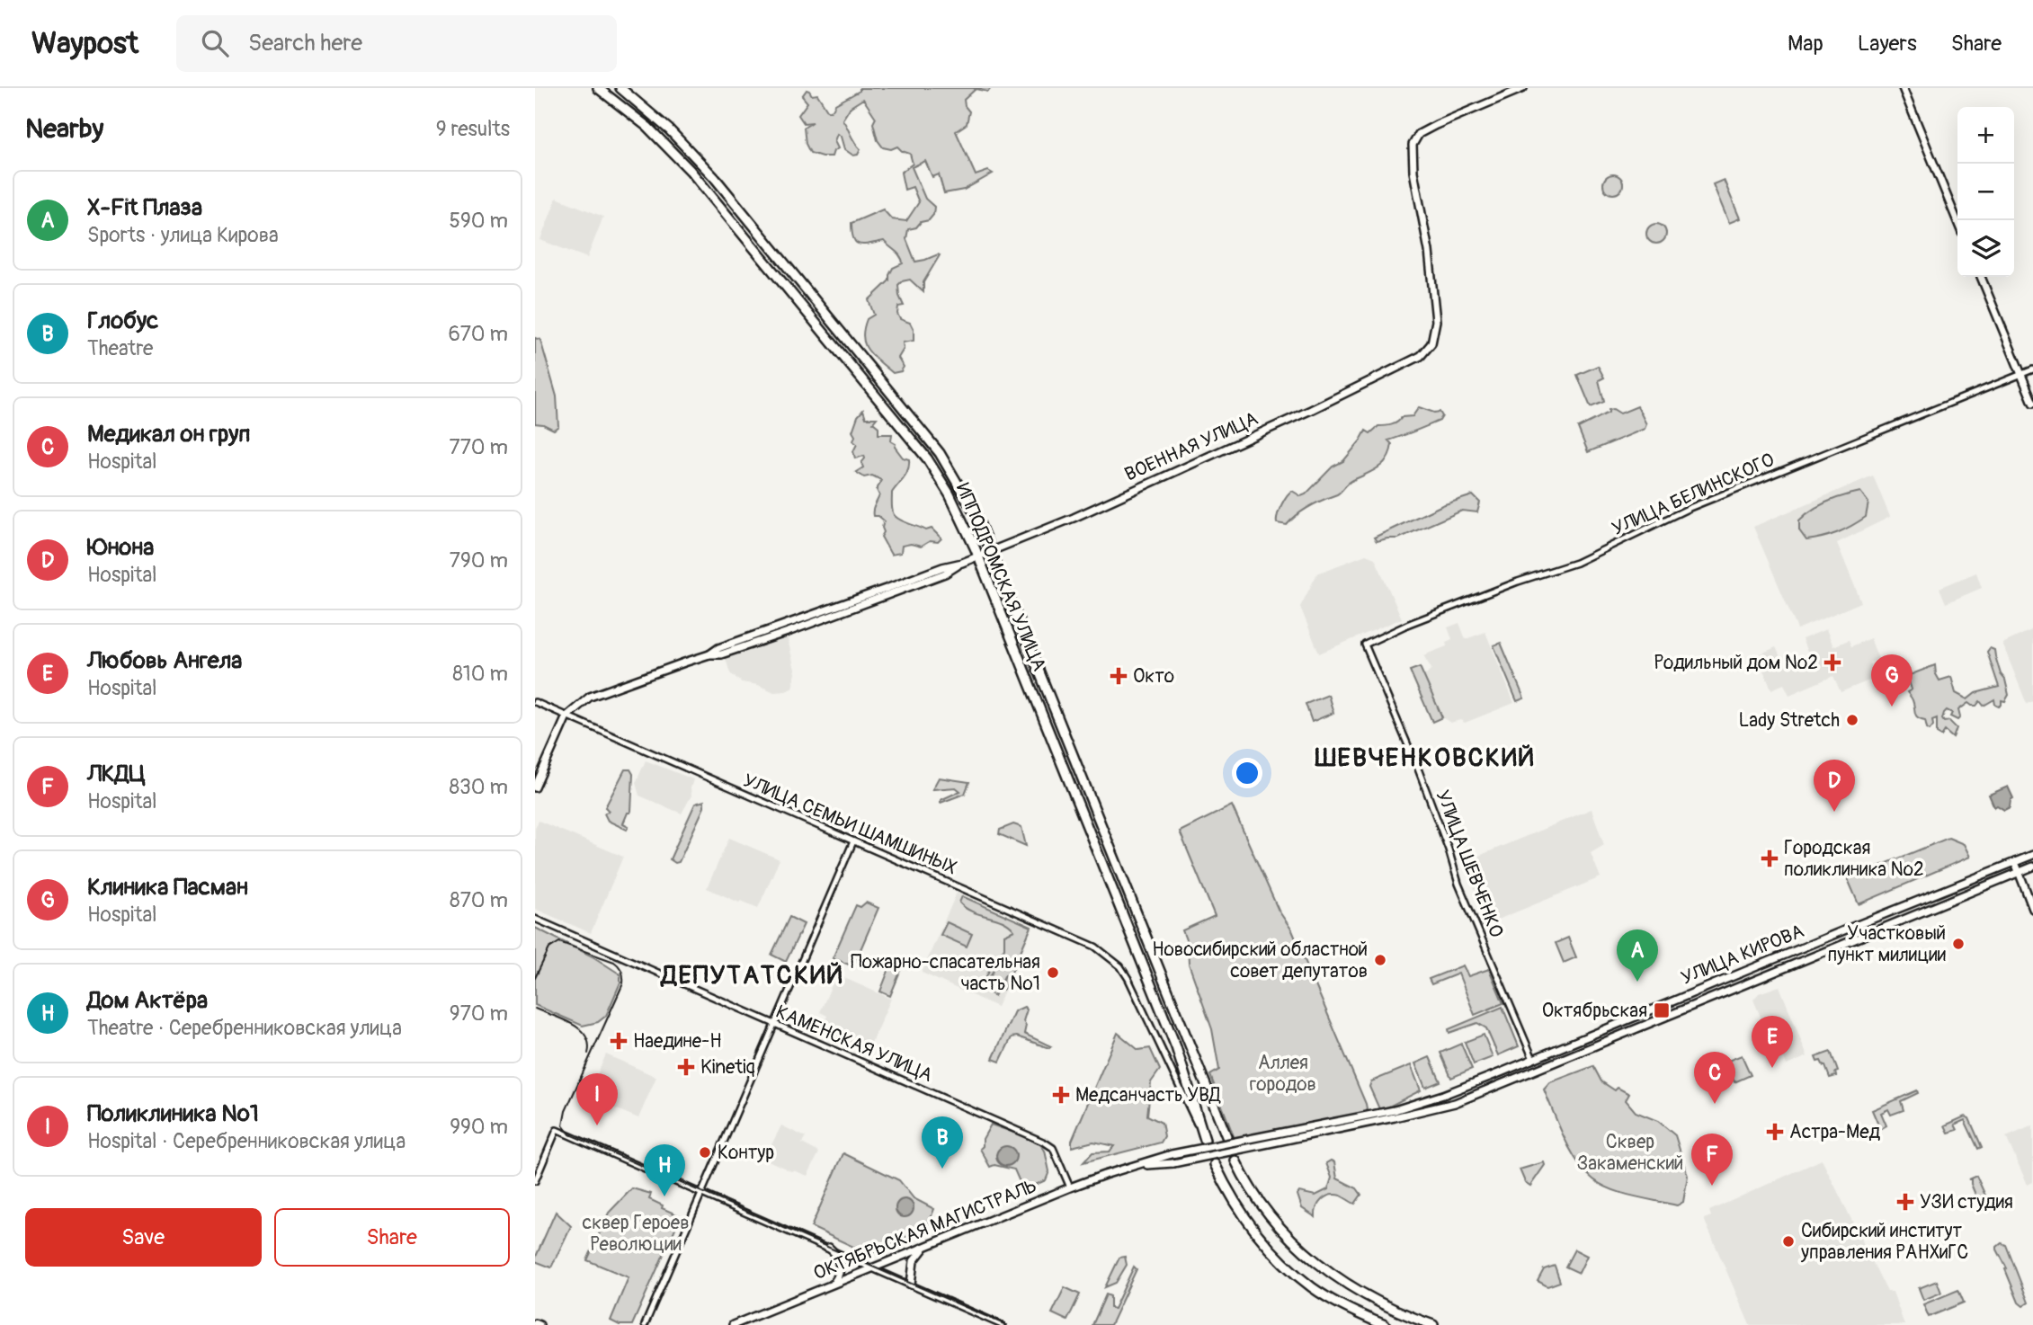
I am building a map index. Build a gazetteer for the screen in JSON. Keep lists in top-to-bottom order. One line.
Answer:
{"streets":{"highway":["ИППОДРОМСКАЯ УЛИЦА"],"main road":["ВОЕННАЯ УЛИЦА","УЛИЦА КИРОВА","ОКТЯБРЬСКАЯ МАГИСТРАЛЬ"],"street":["УЛИЦА БЕЛИНСКОГО","УЛИЦА СЕМЬИ ШАМШИНЫХ","УЛИЦА ШЕВЧЕНКО","КАМЕНСКАЯ УЛИЦА"]},"crossings":[["ВОЕННАЯ УЛИЦА","ИППОДРОМСКАЯ УЛИЦА"],["ВОЕННАЯ УЛИЦА","УЛИЦА СЕМЬИ ШАМШИНЫХ"],["УЛИЦА БЕЛИНСКОГО","УЛИЦА ШЕВЧЕНКО"],["ИППОДРОМСКАЯ УЛИЦА","УЛИЦА СЕМЬИ ШАМШИНЫХ"],["УЛИЦА ШЕВЧЕНКО","УЛИЦА КИРОВА"],["УЛИЦА КИРОВА","ОКТЯБРЬСКАЯ МАГИСТРАЛЬ"],["КАМЕНСКАЯ УЛИЦА","ОКТЯБРЬСКАЯ МАГИСТРАЛЬ"]],"districts":["ШЕВЧЕНКОВСКИЙ","ДЕПУТАТСКИЙ"],"parks":["Аллея городов","Сквер Закаменский","сквер Героев Революции"],"places":{"health":["Родильный дом №2","Окто","Городская поликлиника №2","Наедине-Н","Kinetiq","Медсанчасть УВД","Астра-Мед","УЗИ студия"],"other":["Lady Stretch","Участковый пункт милиции","Новосибирский областной совет депутатов","Пожарно-спасательная часть №1","Контур","Сибирский институт управления РАНХиГС"],"transit":["Октябрьская"]},"page":{"header":"Waypost","search":"Search here","nav":["Map","Layers","Share"],"heading":["Nearby","9 results"],"map_buttons":["+","−"],"list":[{"mark":"A","name":"X-Fit Плаза","note":"Sports · улица Кирова","value":"590 m"},{"mark":"B","name":"Глобус","note":"Theatre","value":"670 m"},{"mark":"C","name":"Медикал он груп","note":"Hospital","value":"770 m"},{"mark":"D","name":"Юнона","note":"Hospital","value":"790 m"},{"mark":"E","name":"Любовь Ангела","note":"Hospital","value":"810 m"},{"mark":"F","name":"ЛКДЦ","note":"Hospital","value":"830 m"},{"mark":"G","name":"Клиника Пасман","note":"Hospital","value":"870 m"},{"mark":"H","name":"Дом Актёра","note":"Theatre · Серебренниковская улица","value":"970 m"},{"mark":"I","name":"Поликлиника №1","note":"Hospital · Серебренниковская улица","value":"990 m"}],"pins":["G","D","A","E","C","I","B","F","H"],"buttons":["Save","Share"]}}
